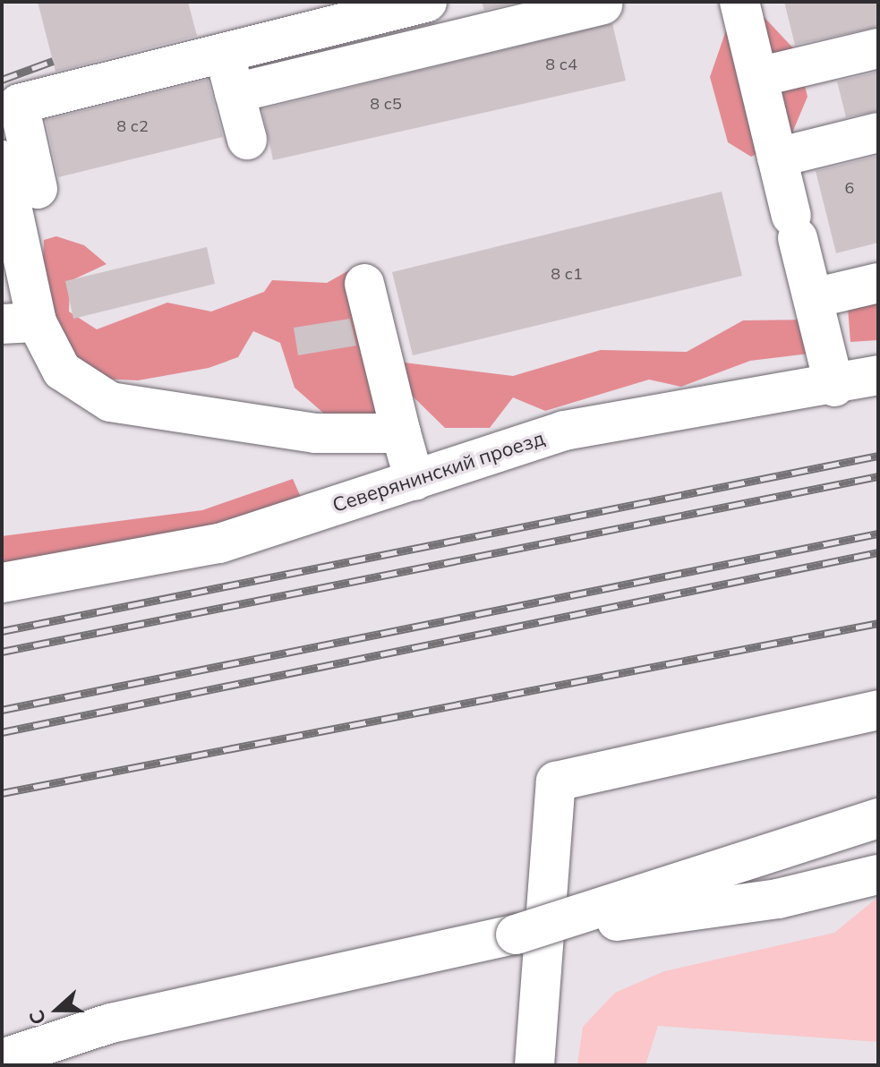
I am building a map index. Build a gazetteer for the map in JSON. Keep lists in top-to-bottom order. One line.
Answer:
{"streets":{"street":["Северянинский проезд"]},"house_numbers":["8 с4","8 с5","8 с2","6","8 с1"],"north":"left"}
